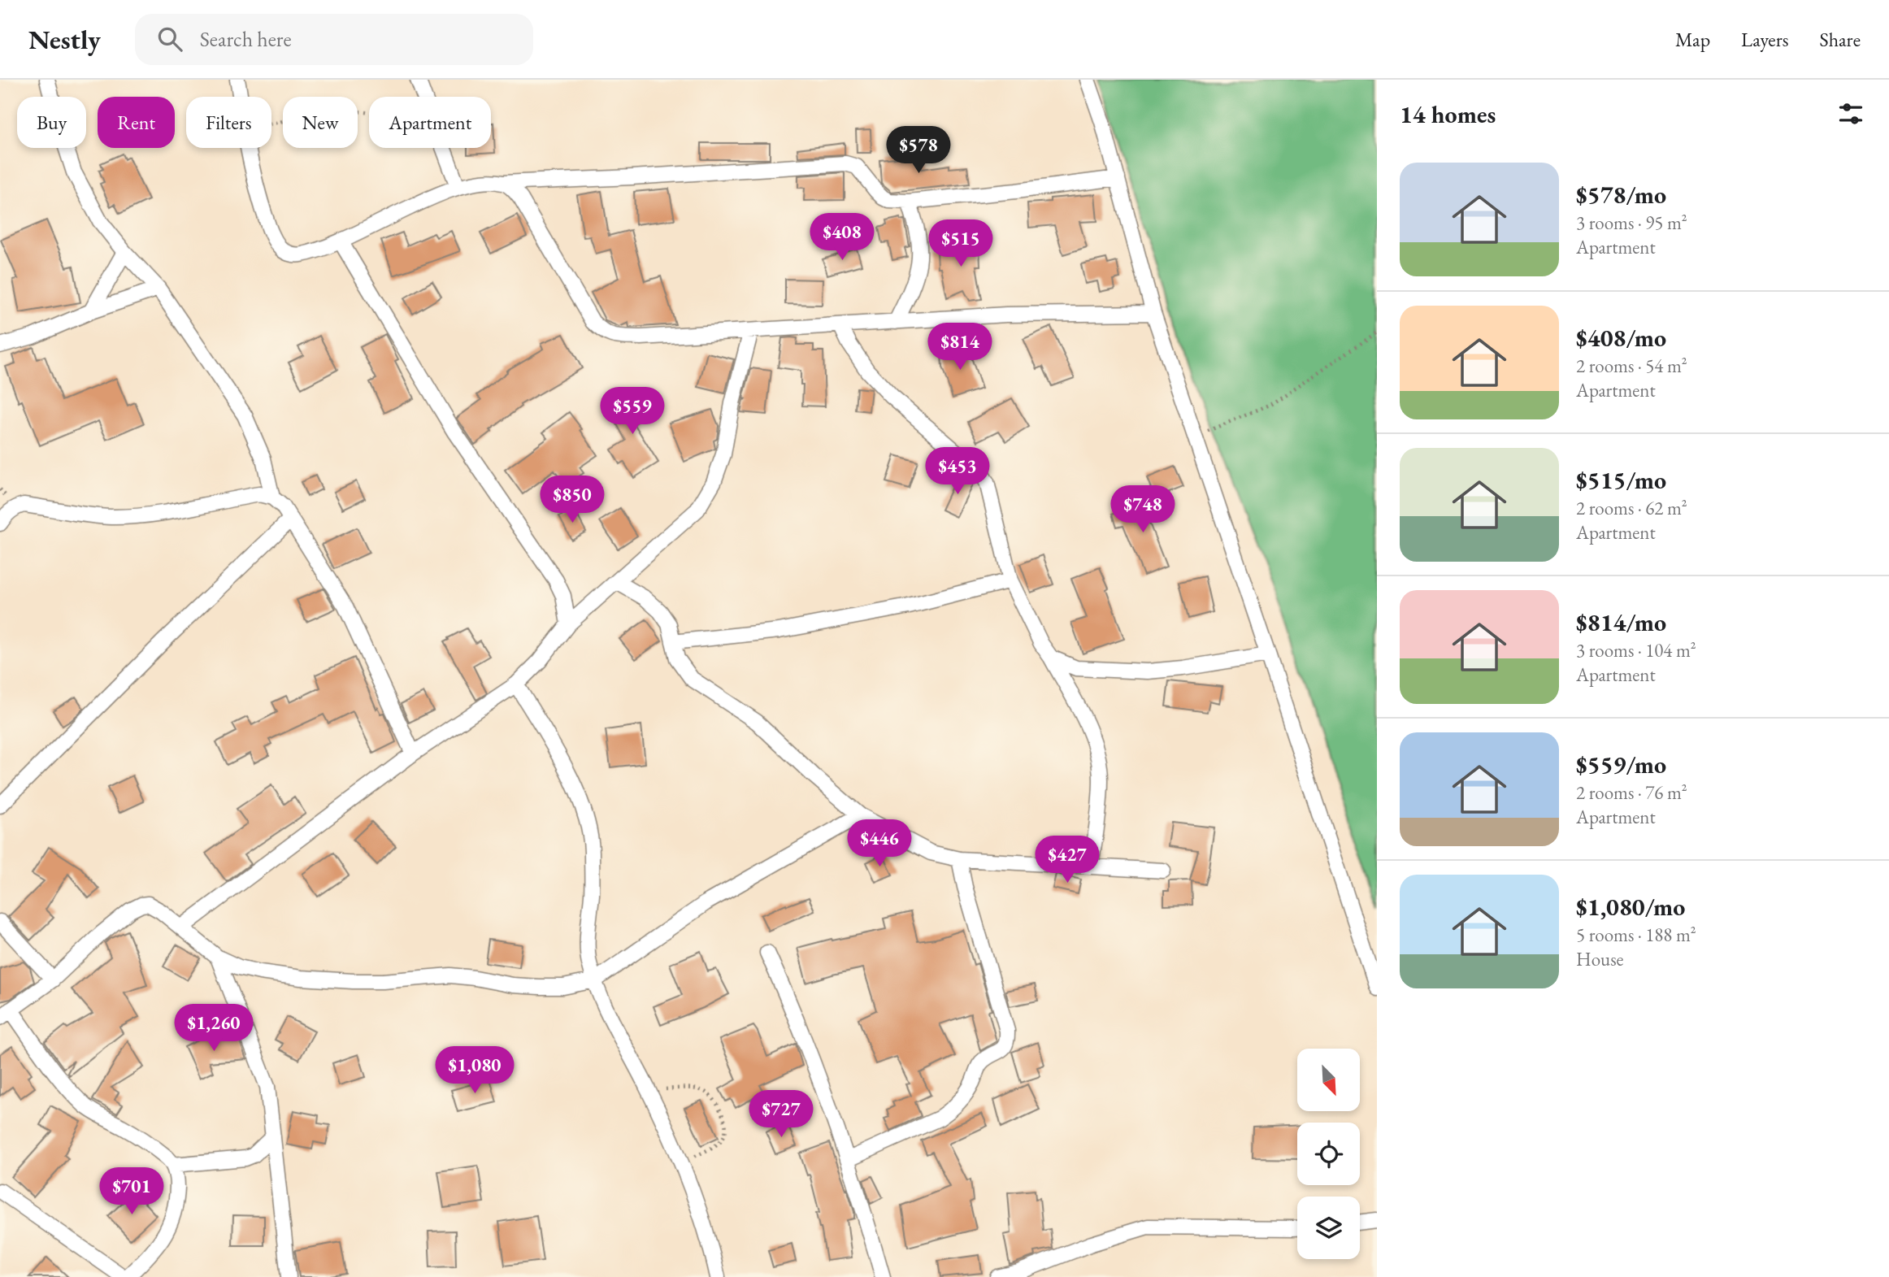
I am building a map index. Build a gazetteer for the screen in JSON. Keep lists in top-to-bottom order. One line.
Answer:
{"north":"bottom right","page":{"header":"Nestly","search":"Search here","nav":["Map","Layers","Share"],"heading":"14 homes","chip":["Buy","Rent","Filters","New","Apartment"],"price":["$578","$408","$515","$814","$559","$453","$850","$748","$446","$427","$1,260","$1,080","$727","$701"],"list":[{"name":"$578/mo","note":"3 rooms · 95 m² · Apartment"},{"name":"$408/mo","note":"2 rooms · 54 m² · Apartment"},{"name":"$515/mo","note":"2 rooms · 62 m² · Apartment"},{"name":"$814/mo","note":"3 rooms · 104 m² · Apartment"},{"name":"$559/mo","note":"2 rooms · 76 m² · Apartment"},{"name":"$1,080/mo","note":"5 rooms · 188 m² · House"}]}}
